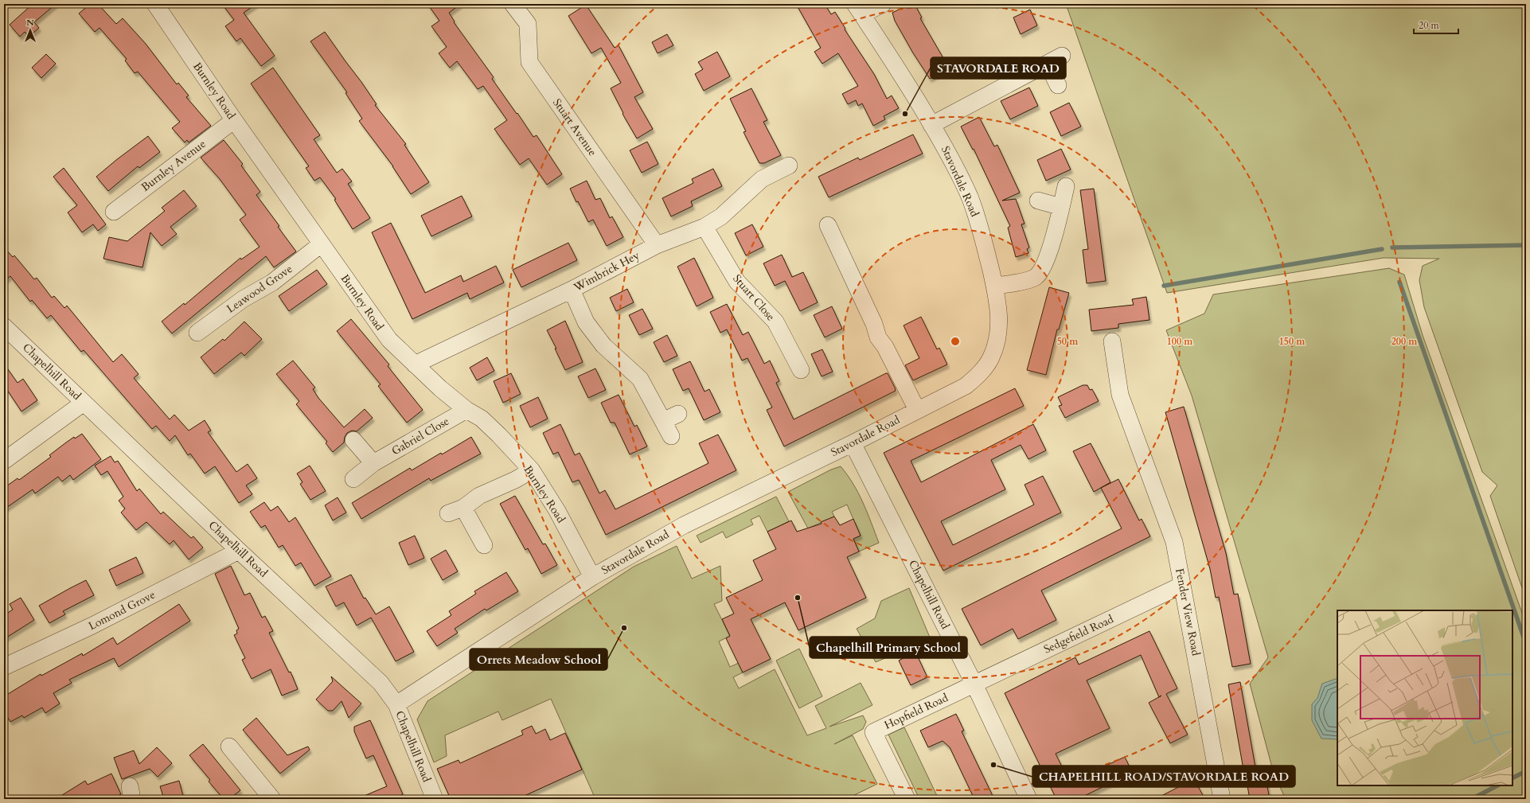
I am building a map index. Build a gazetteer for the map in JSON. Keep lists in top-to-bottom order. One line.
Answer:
{"streets":{"street":["Burnley Road","Stuart Avenue","Burnley Avenue","Stavordale Road","Wimbrick Hey","Leawood Grove","Stuart Close","Chapelhill Road","Gabriel Close","Lomond Grove","Fender View Road","Sedgefield Road","Hopfield Road"]},"crossings":[["Burnley Road","Burnley Avenue"],["Burnley Road","Stavordale Road"],["Burnley Road","Wimbrick Hey"],["Burnley Road","Leawood Grove"],["Burnley Road","Gabriel Close"],["Stuart Avenue","Wimbrick Hey"],["Stavordale Road","Chapelhill Road"],["Wimbrick Hey","Stuart Close"],["Chapelhill Road","Lomond Grove"],["Chapelhill Road","Sedgefield Road"],["Chapelhill Road","Hopfield Road"],["Fender View Road","Sedgefield Road"],["Sedgefield Road","Hopfield Road"]],"places":["STAVORDALE ROAD","Chapelhill Primary School","Orrets Meadow School","CHAPELHILL ROAD/STAVORDALE ROAD"],"scale_bar":"20 m","north":"top","rings":["50 m","100 m","150 m","200 m"]}
